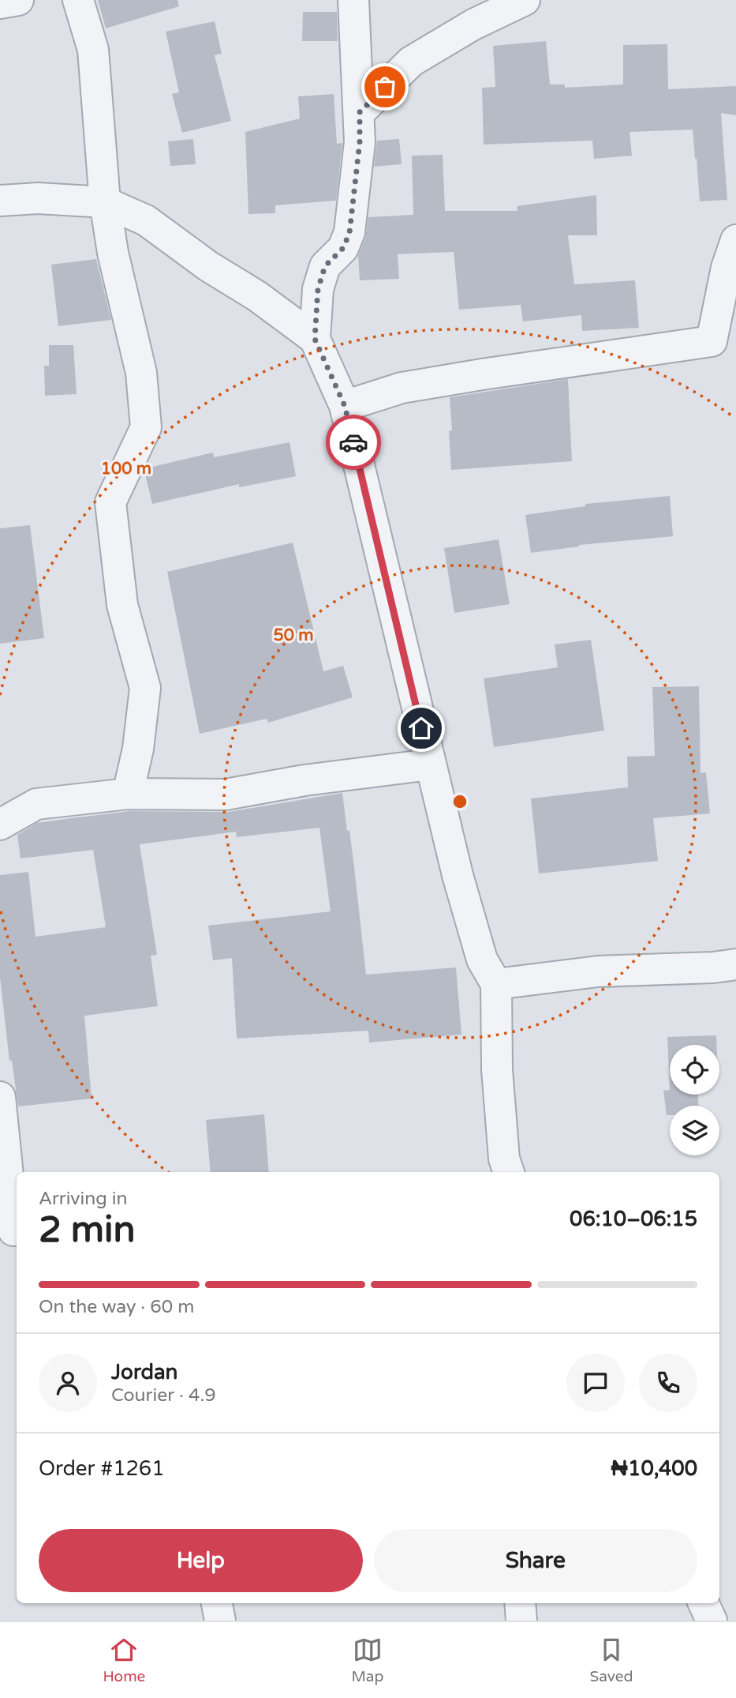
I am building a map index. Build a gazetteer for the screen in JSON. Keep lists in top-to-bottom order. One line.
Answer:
{"page":{"heading":["2 min","Arriving in","06:10–06:15"],"panel":["Jordan","Courier · 4.9","Order #1261","₦10,400"],"bar":"On the way · 60 m","buttons":["Help","Share"],"tabs":["Home","Map","Saved"]},"rings":["100 m","50 m"]}
